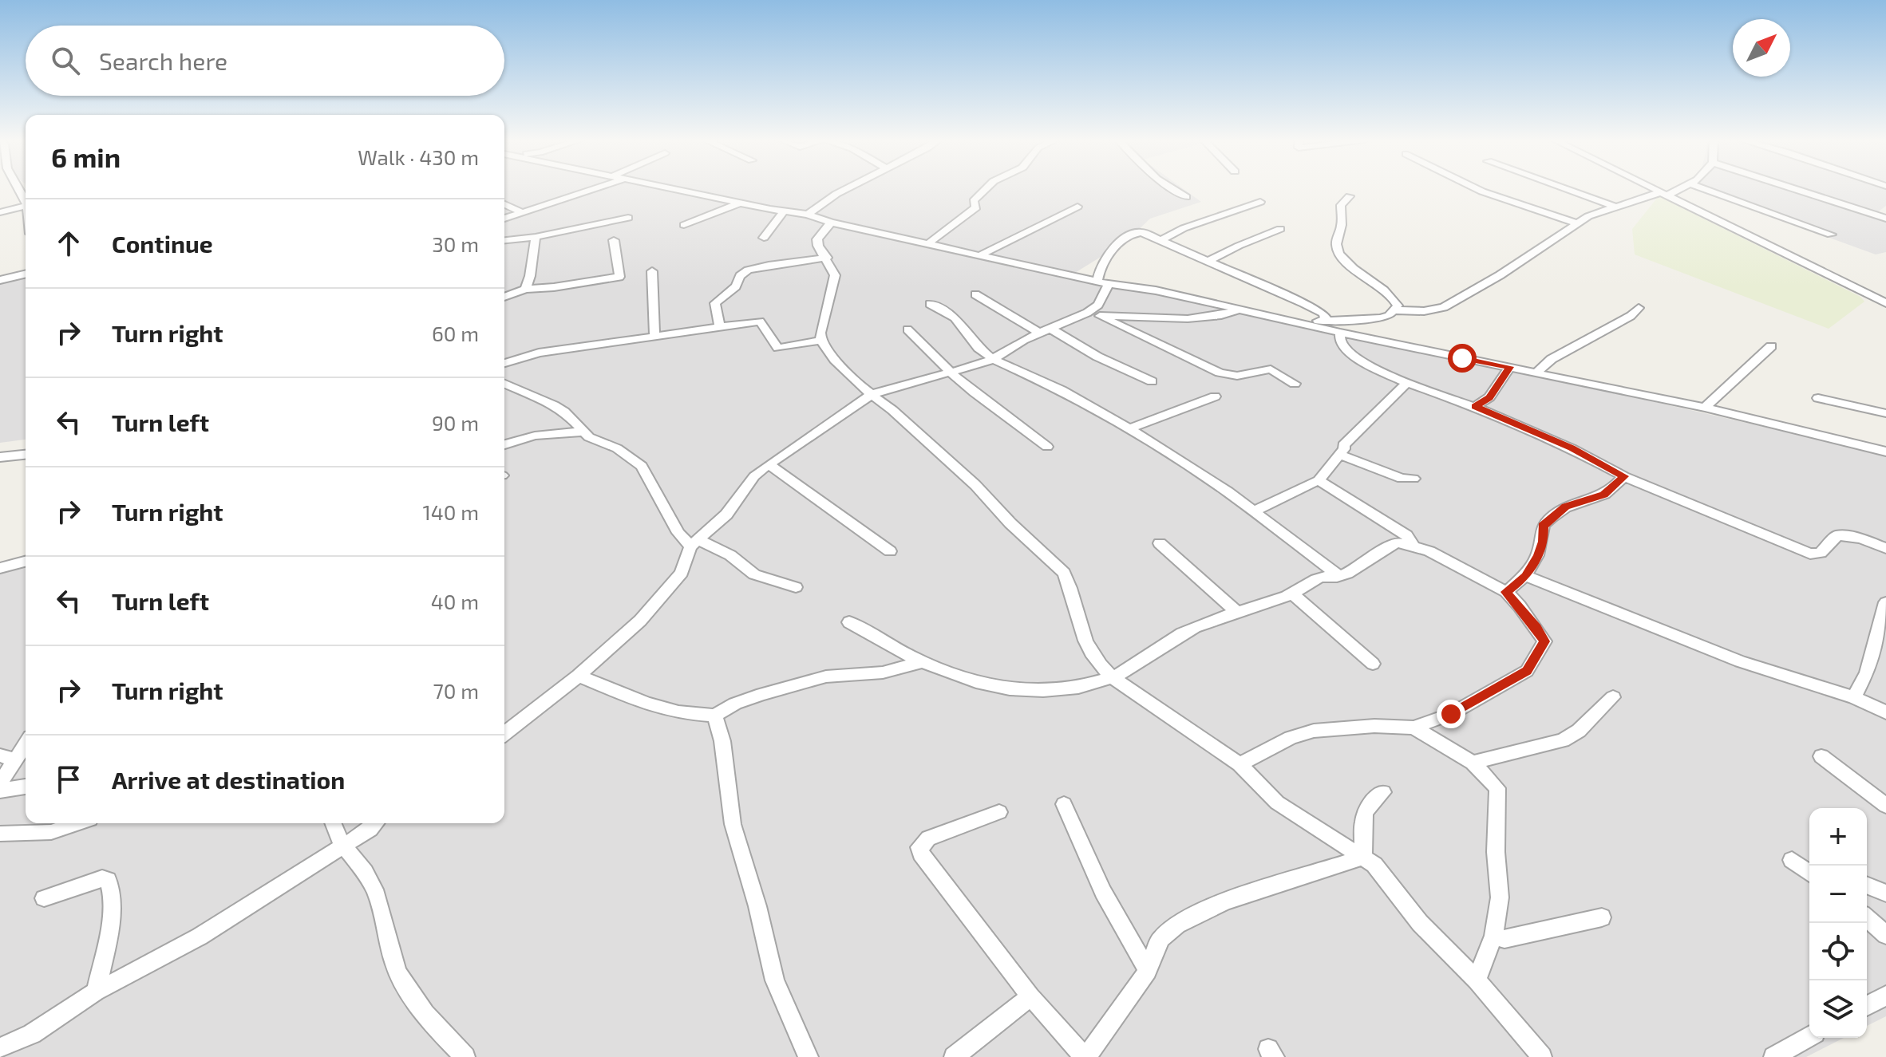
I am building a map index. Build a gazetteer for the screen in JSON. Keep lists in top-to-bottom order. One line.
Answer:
{"north":"top right","page":{"search":"Search here","heading":["6 min","Walk · 430 m"],"list":[["Continue","30 m"],["Turn right","60 m"],["Turn left","90 m"],["Turn right","140 m"],["Turn left","40 m"],["Turn right","70 m"],"Arrive at destination"],"map_buttons":["+","−"]}}
